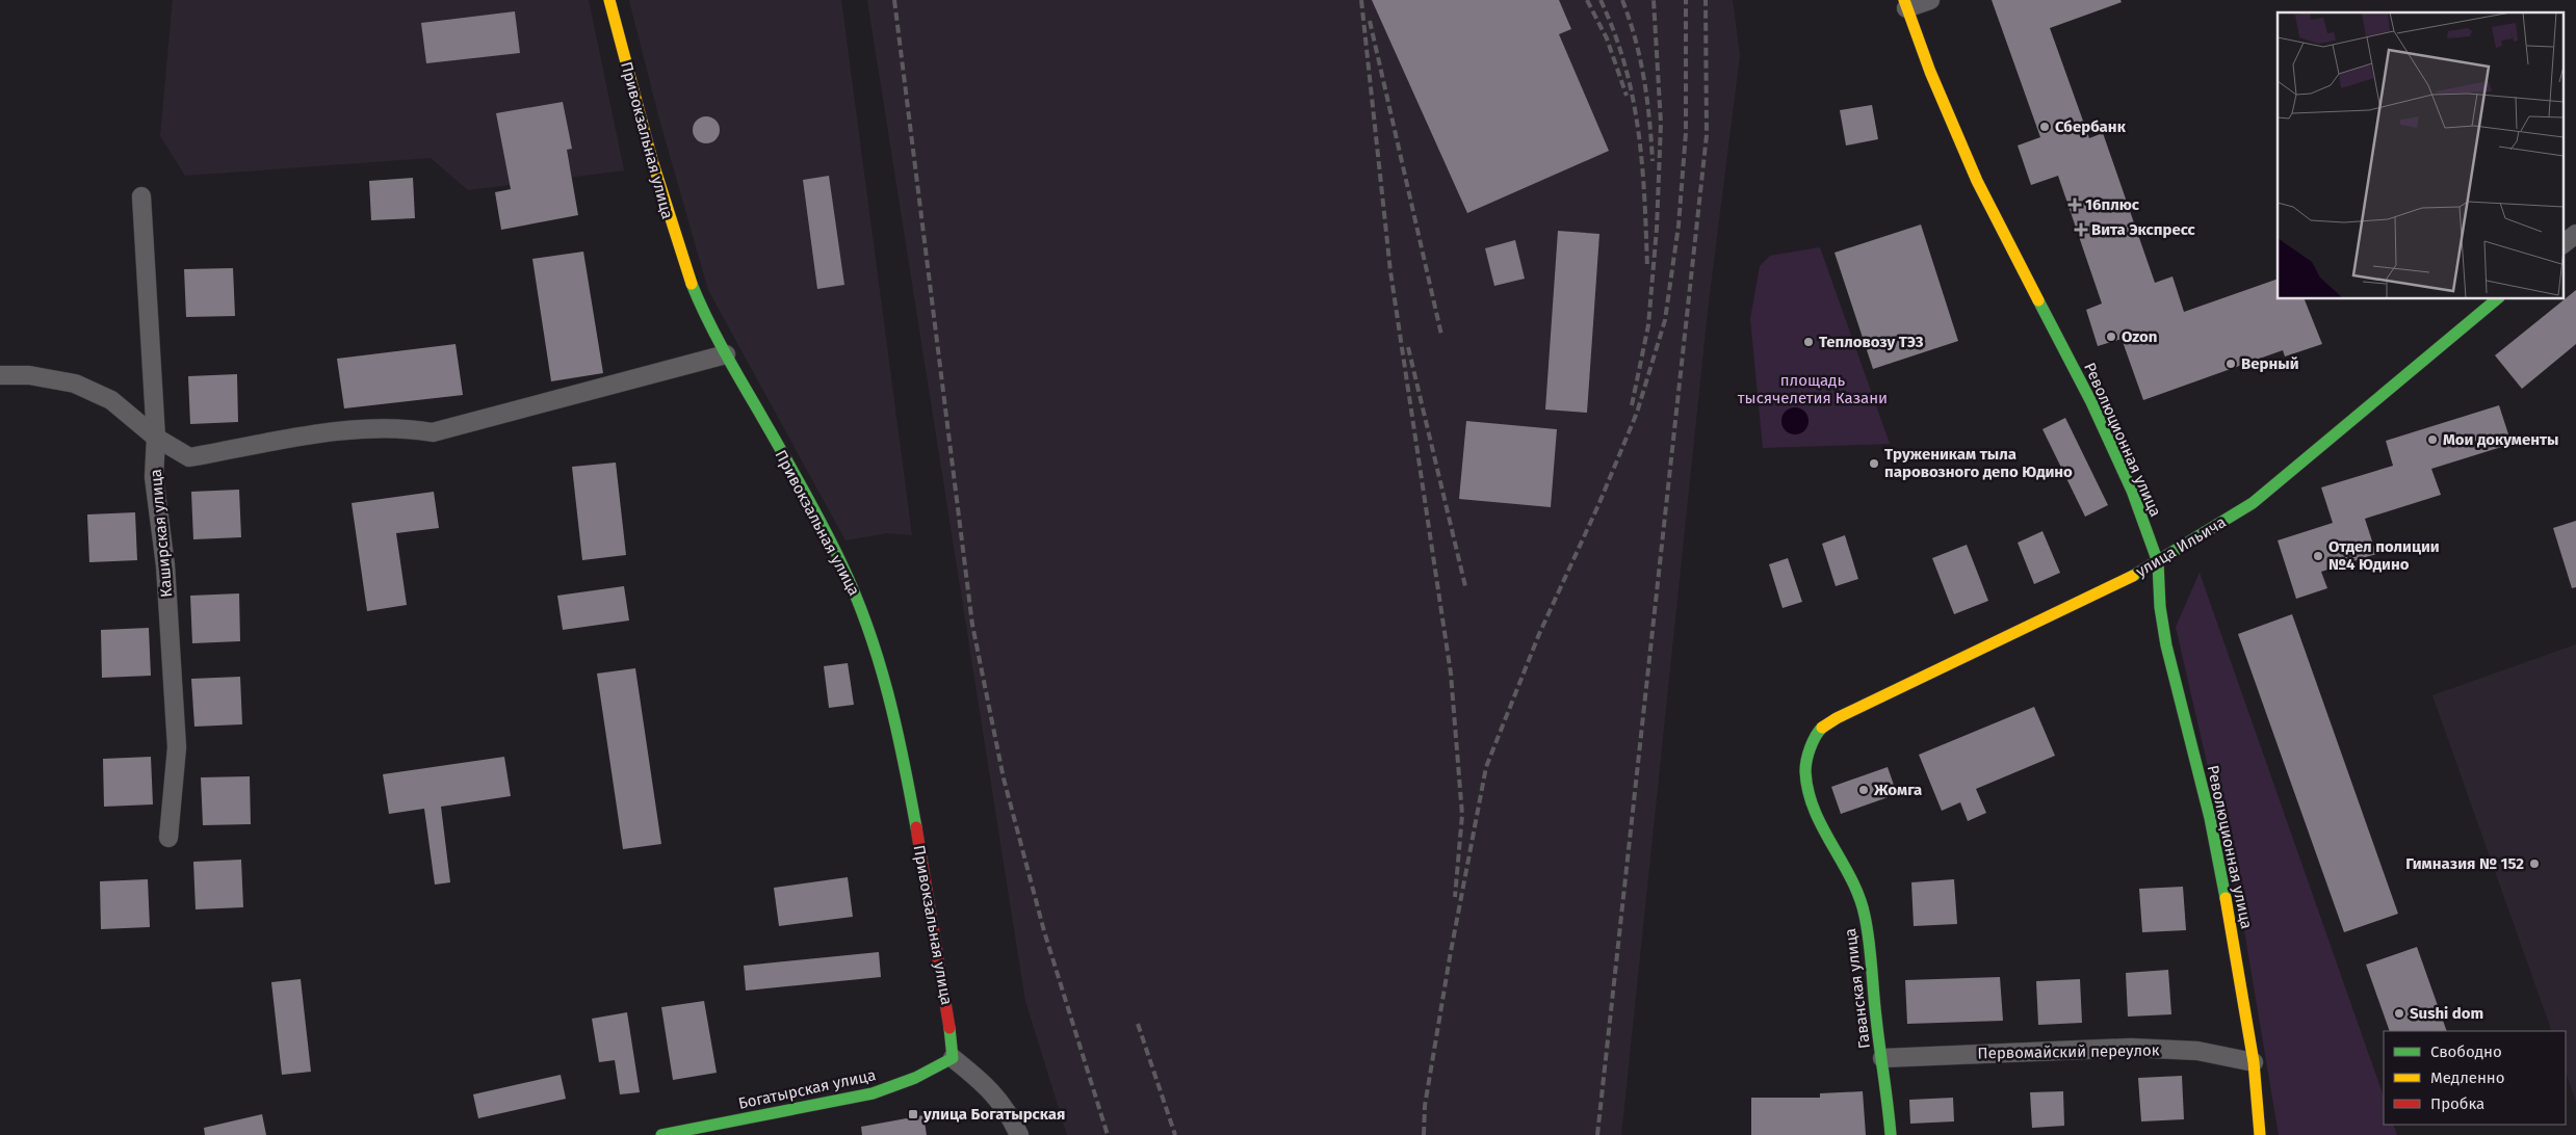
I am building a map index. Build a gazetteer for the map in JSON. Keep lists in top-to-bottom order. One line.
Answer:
{"streets":{"street":["Привокзальная улица","Революционная улица","Каширская улица","улица Ильича","Гаванская улица","Первомайский переулок","Богатырская улица"]},"crossings":[["Привокзальная улица","Богатырская улица"],["Революционная улица","улица Ильича"],["Революционная улица","Первомайский переулок"],["улица Ильича","Гаванская улица"],["Гаванская улица","Первомайский переулок"]],"parks":["площадь тысячелетия Казани"],"places":{"other":["Сбербанк","Ozon","Тепловозу ТЭ3","Верный","Мои документы","Труженикам тыла паровозного депо Юдино","Отдел полиции №4 Юдино","Жомга","Гимназия № 152","Sushi dom"],"health":["16плюс","Вита Экспресс"],"transit":["улица Богатырская"]},"legend":["Свободно","Медленно","Пробка"]}
